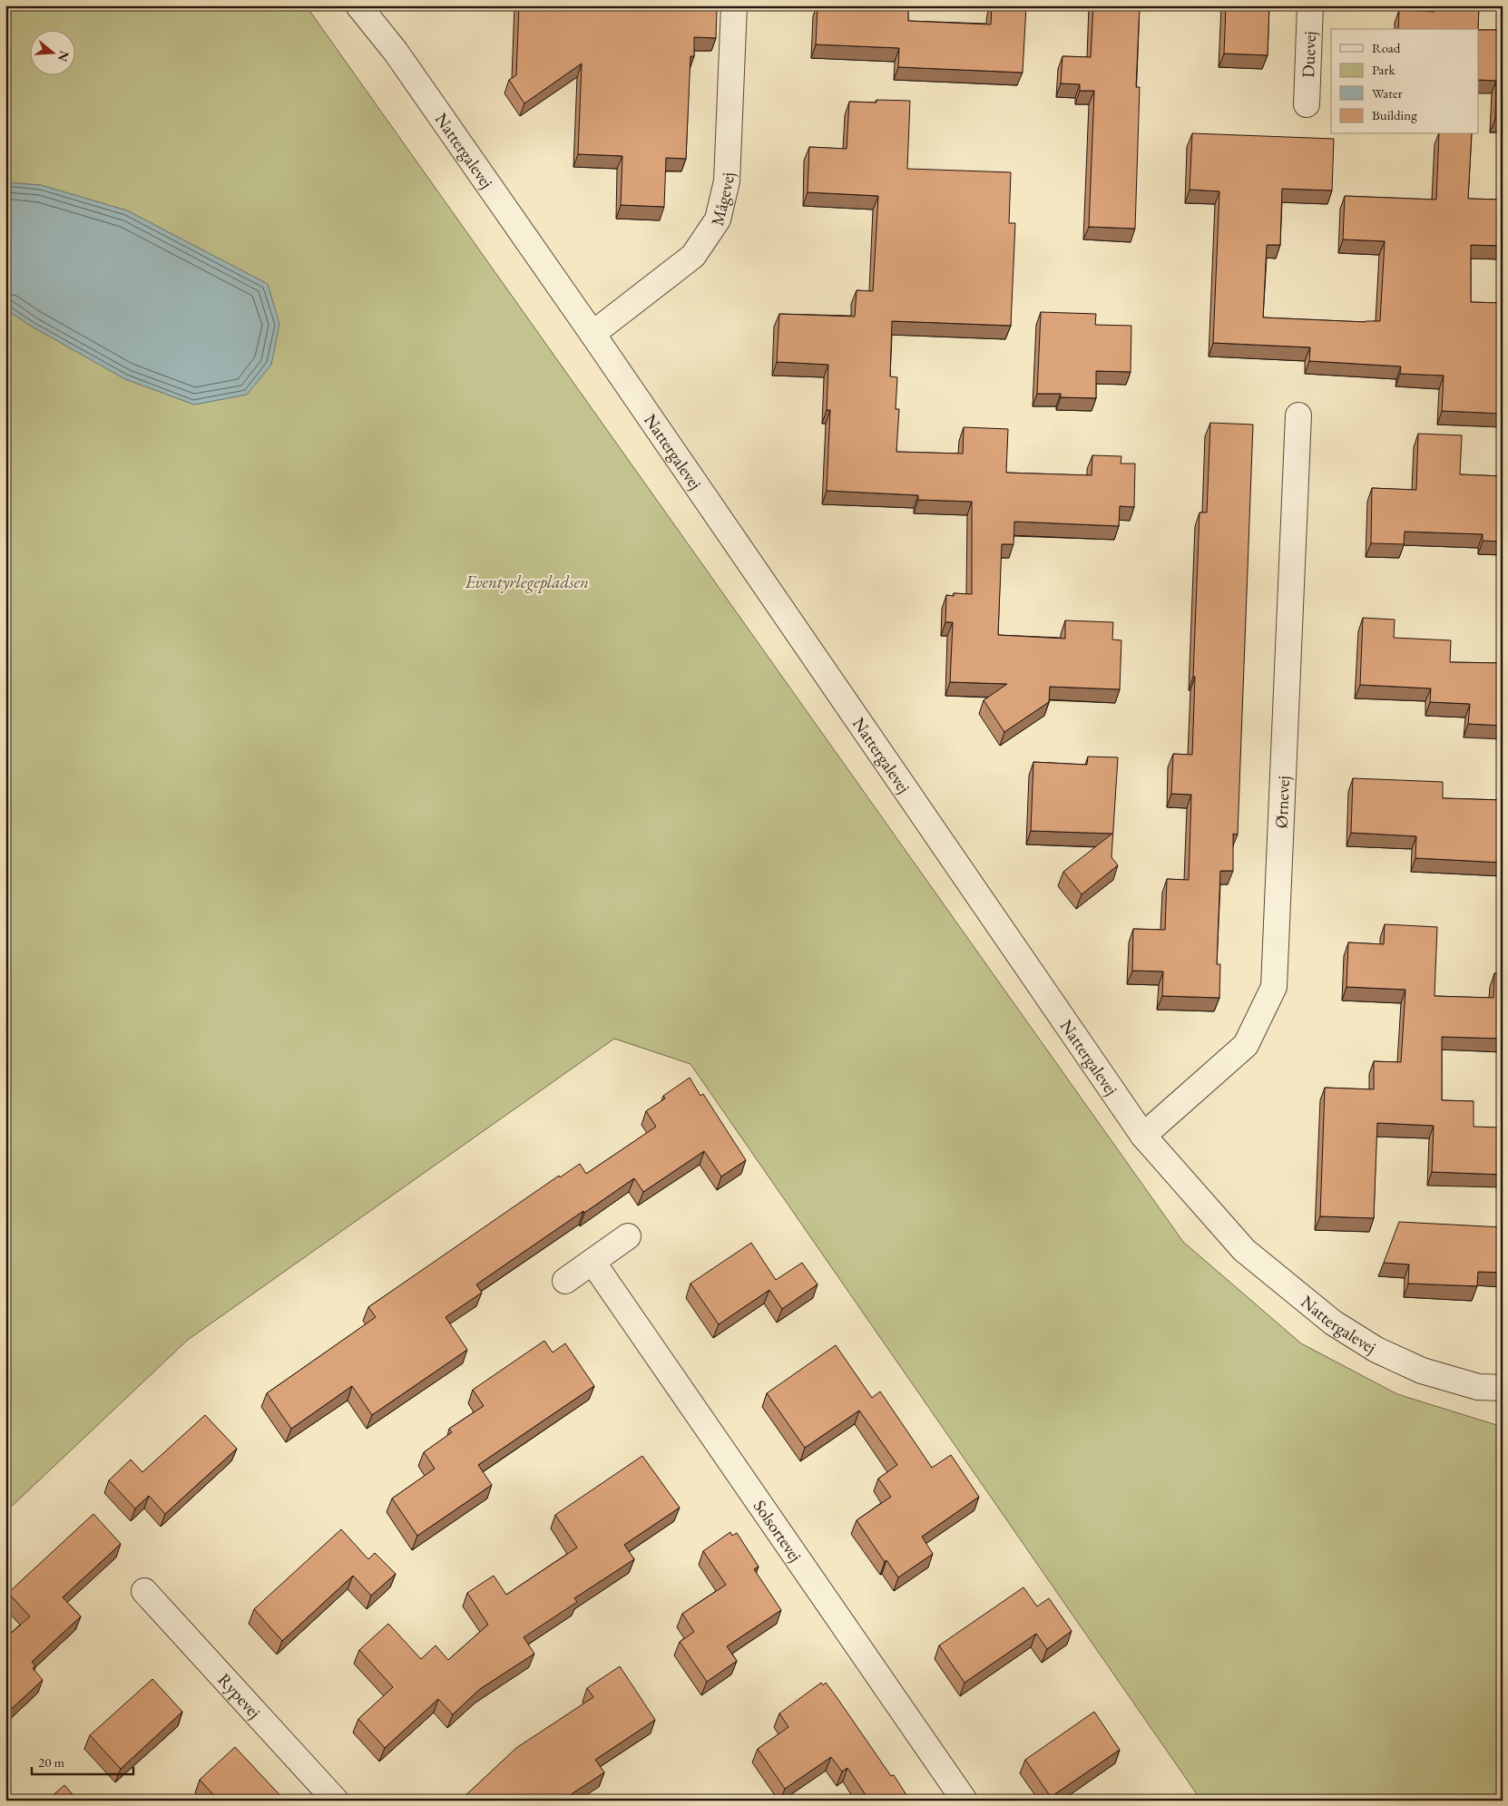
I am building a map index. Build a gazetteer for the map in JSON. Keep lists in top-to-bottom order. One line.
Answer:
{"streets":{"street":["Duevej","Nattergalevej","Mågevej","Ørnevej","Solsortevej","Rypevej"]},"crossings":[["Nattergalevej","Mågevej"],["Nattergalevej","Ørnevej"]],"parks":["Eventyrlegepladsen"],"legend":["Road","Park","Water","Building"],"scale_bar":"20 m","north":"right"}
